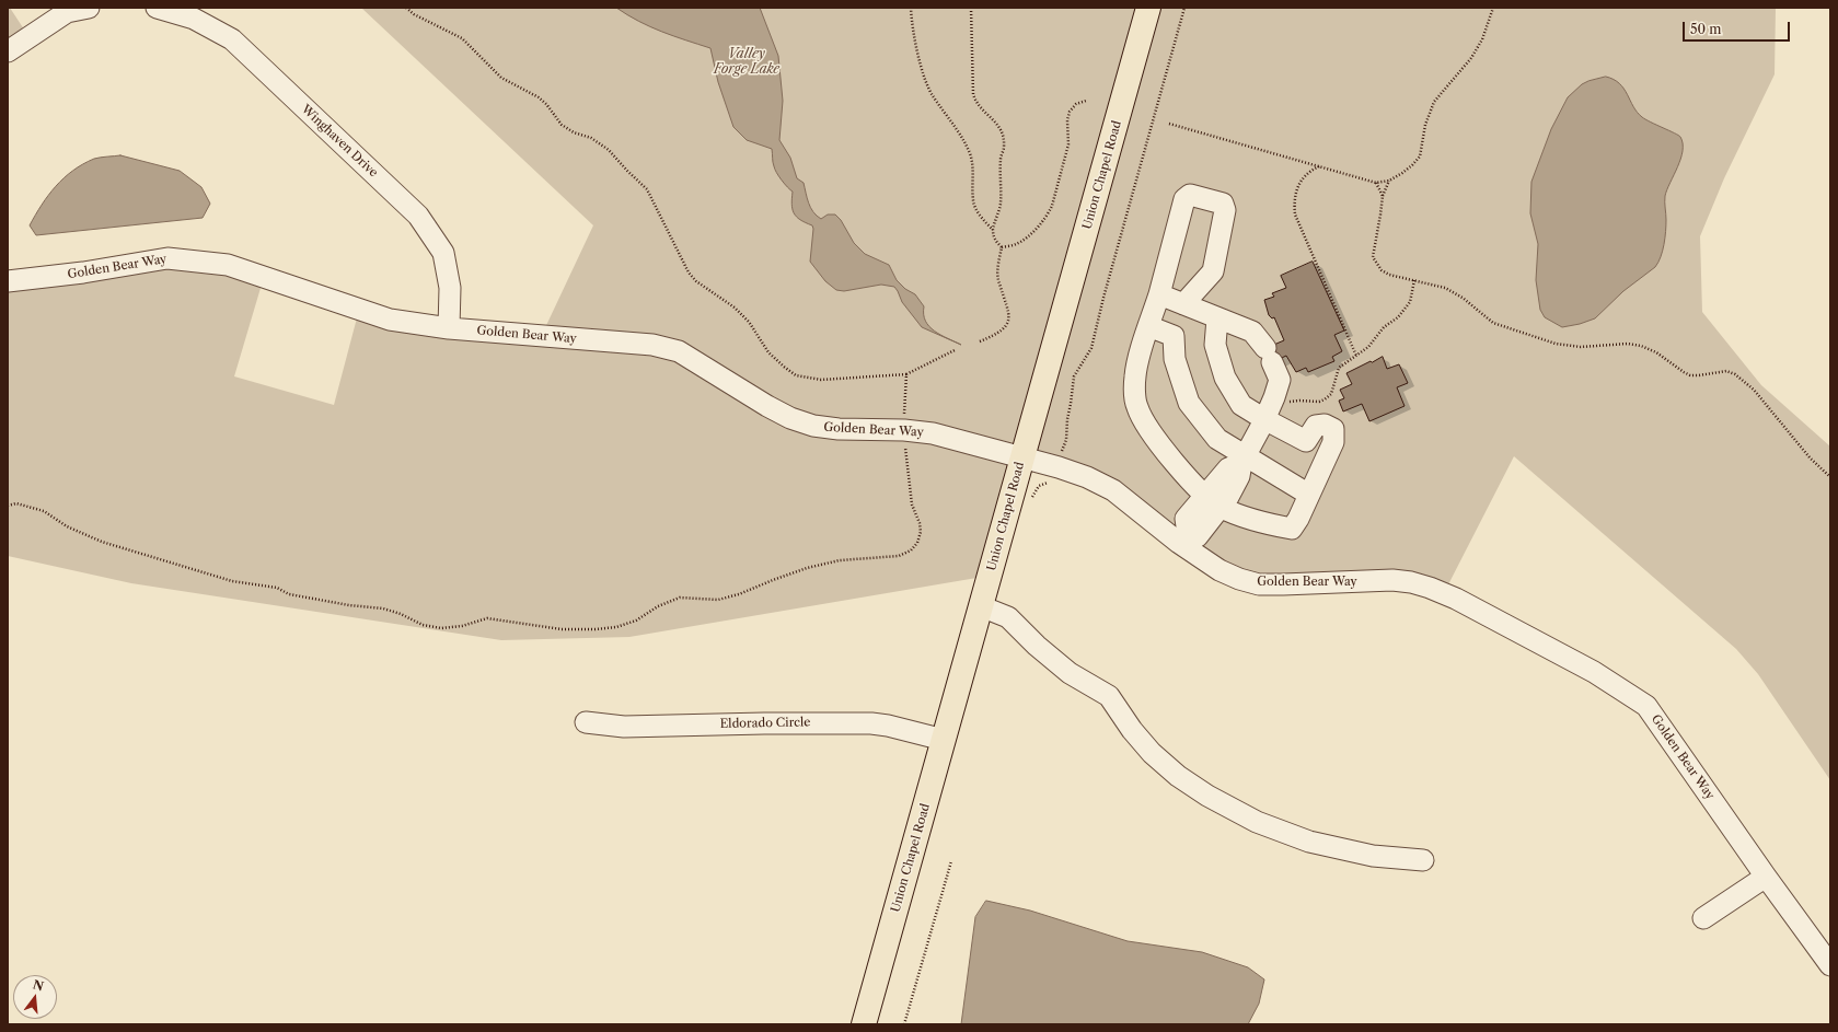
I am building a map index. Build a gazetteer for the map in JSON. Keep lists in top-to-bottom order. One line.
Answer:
{"streets":{"main road":["Union Chapel Road"],"street":["Winghaven Drive","Golden Bear Way","Eldorado Circle"]},"crossings":[["Winghaven Drive","Golden Bear Way"],["Union Chapel Road","Golden Bear Way"],["Union Chapel Road","Eldorado Circle"]],"water":["Valley Forge Lake"],"scale_bar":"50 m","north":"top"}
